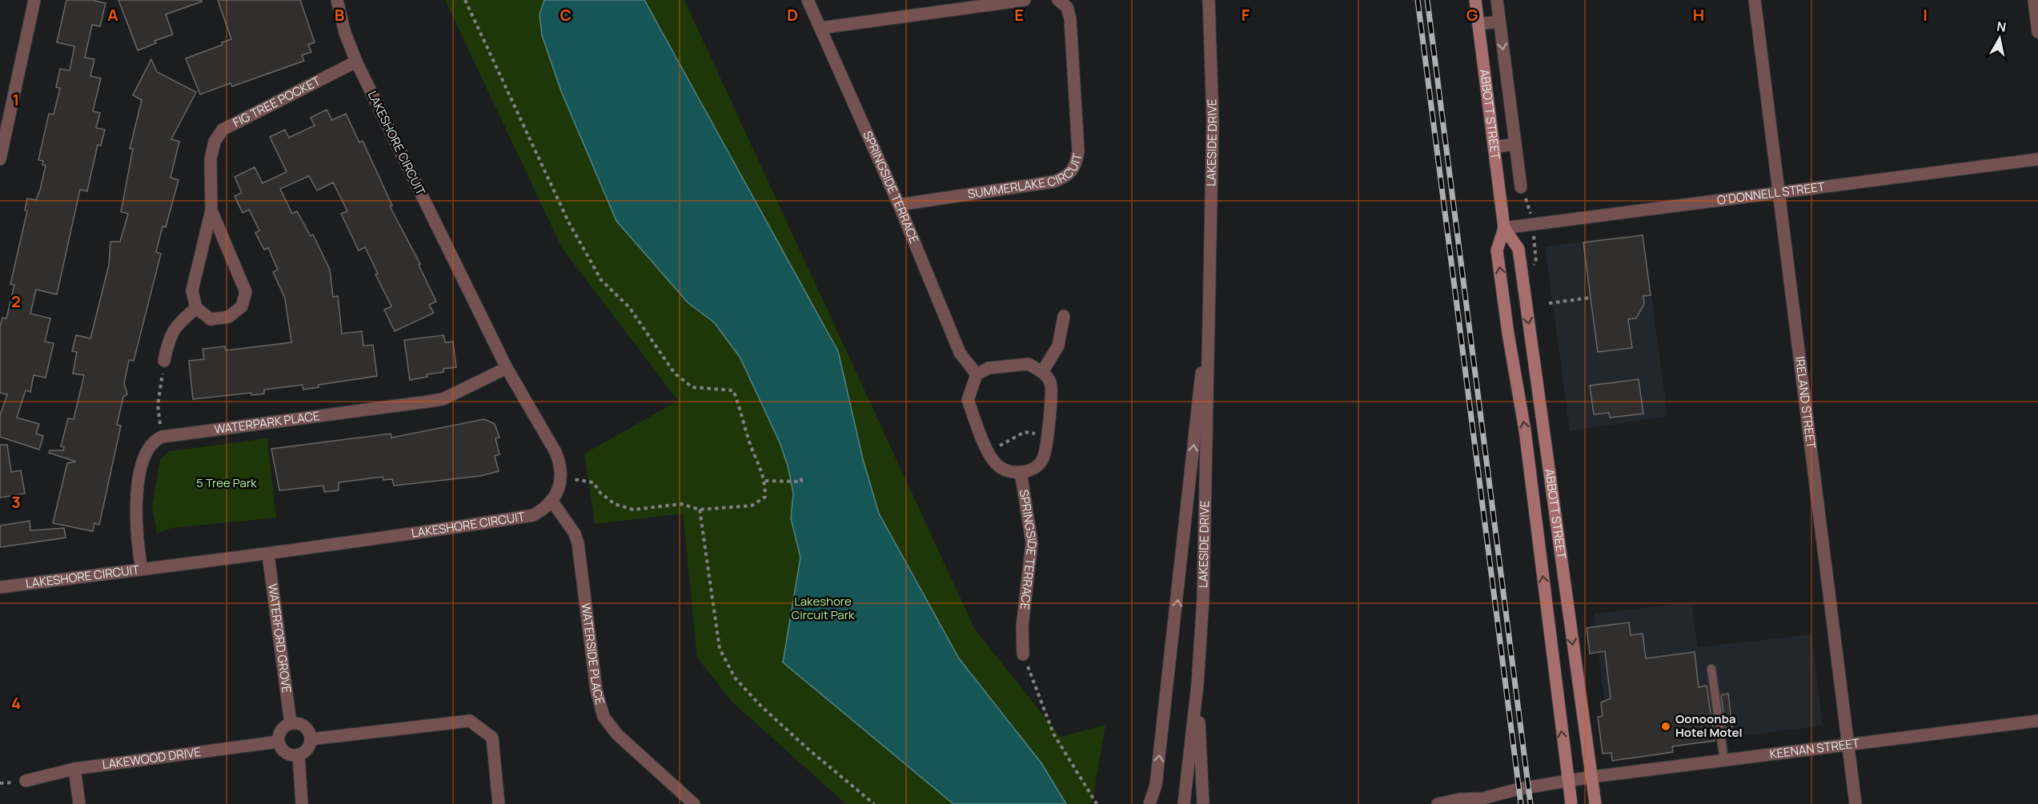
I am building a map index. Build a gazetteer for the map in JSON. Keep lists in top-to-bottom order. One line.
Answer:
{"streets":{"main road":["ABBOTT STREET"],"street":["FIG TREE POCKET","LAKESIDE DRIVE","LAKESHORE CIRCUIT","SUMMERLAKE CIRCUIT","SPRINGSIDE TERRACE","O'DONNELL STREET","IRELAND STREET","WATERPARK PLACE","WATERFORD GROVE","WATERSIDE PLACE","KEENAN STREET","LAKEWOOD DRIVE"]},"crossings":[["FIG TREE POCKET","LAKESHORE CIRCUIT"],["ABBOTT STREET","O'DONNELL STREET"],["ABBOTT STREET","KEENAN STREET"],["LAKESHORE CIRCUIT","WATERPARK PLACE"],["LAKESHORE CIRCUIT","WATERFORD GROVE"],["LAKESHORE CIRCUIT","WATERSIDE PLACE"],["SUMMERLAKE CIRCUIT","SPRINGSIDE TERRACE"],["O'DONNELL STREET","IRELAND STREET"],["IRELAND STREET","KEENAN STREET"],["WATERFORD GROVE","LAKEWOOD DRIVE"]],"parks":["5 Tree Park","Lakeshore Circuit Park"],"places":["Oonoonba Hotel Motel"],"north":"top","grid":{"columns":["A","B","C","D","E","F","G","H","I"],"rows":["1","2","3","4"]}}
